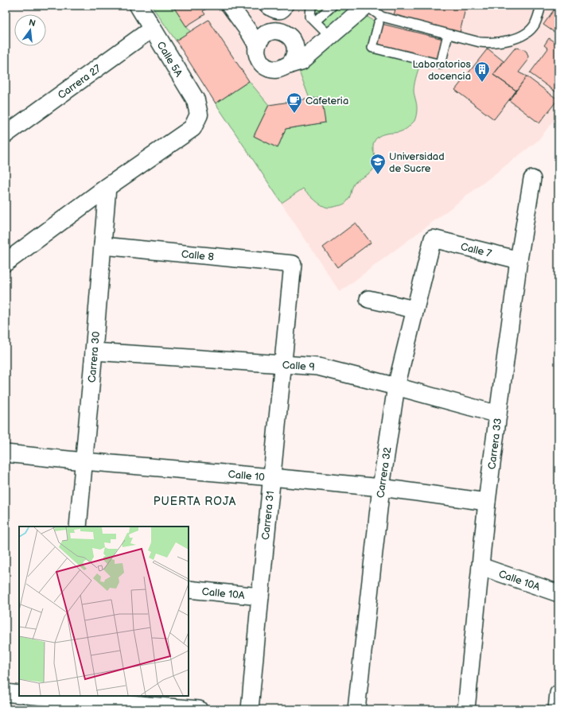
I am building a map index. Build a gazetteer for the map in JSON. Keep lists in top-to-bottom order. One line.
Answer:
{"streets":{"street":["Calle 5A","Carrera 27","Calle 7","Calle 8","Carrera 30","Calle 9","Carrera 33","Carrera 32","Calle 10","Carrera 31","Calle 10A"]},"crossings":[["Calle 5A","Carrera 27"],["Calle 5A","Carrera 30"],["Calle 7","Carrera 33"],["Calle 7","Carrera 32"],["Calle 8","Carrera 30"],["Calle 8","Carrera 31"],["Carrera 30","Calle 9"],["Carrera 30","Calle 10"],["Calle 9","Carrera 33"],["Calle 9","Carrera 32"],["Calle 9","Carrera 31"],["Carrera 33","Calle 10"],["Carrera 33","Calle 10A"],["Carrera 32","Calle 10"],["Calle 10","Carrera 31"],["Carrera 31","Calle 10A"]],"districts":["PUERTA ROJA"],"places":{"building":["Laboratorios docencia"],"cafe":["Cafeteria"],"school or university":["Universidad de Sucre"]},"north":"top"}
